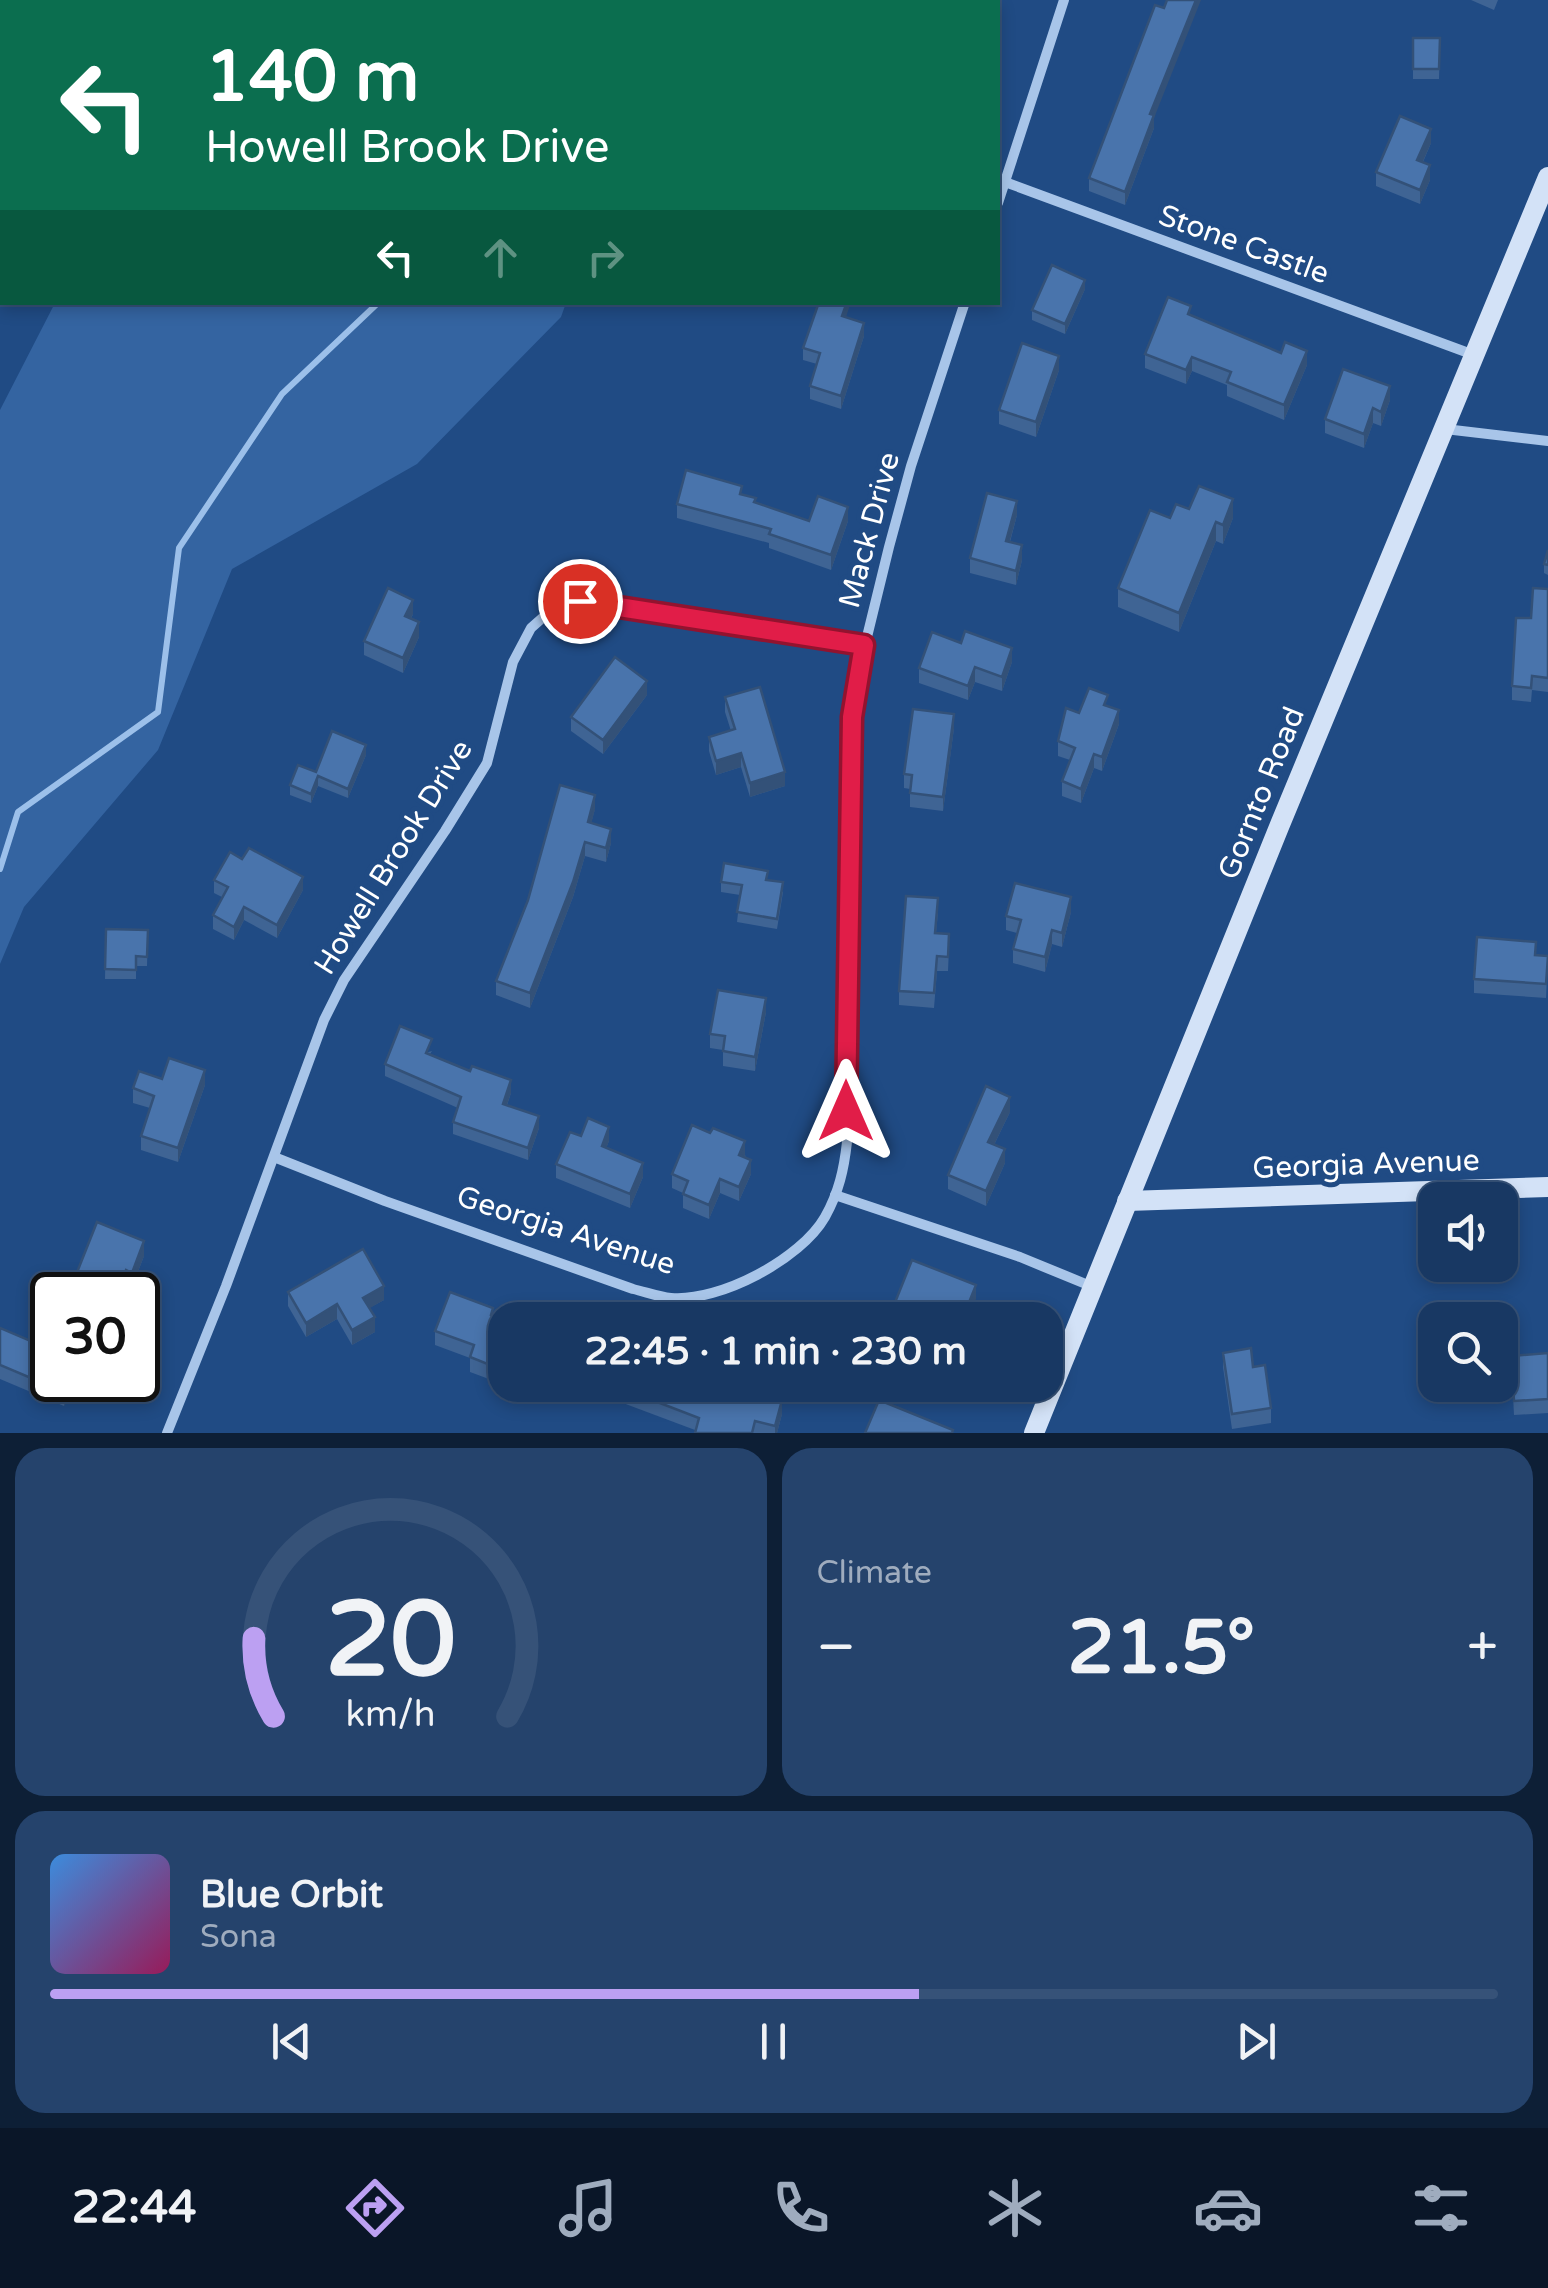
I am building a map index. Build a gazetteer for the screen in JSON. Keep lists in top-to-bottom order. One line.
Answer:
{"streets":{"main road":["Gornto Road","Georgia Avenue"],"street":["Stone Castle","Mack Drive","Howell Brook Drive"]},"crossings":[["Stone Castle","Gornto Road"],["Mack Drive","Howell Brook Drive"],["Mack Drive","Georgia Avenue"],["Gornto Road","Georgia Avenue"],["Howell Brook Drive","Georgia Avenue"]],"page":{"turn":["140 m","Howell Brook Drive"],"limit":"30","trip":"22:45 · 1 min · 230 m","tile":"Climate","heat":["−","21.5°","+"],"song":["Blue Orbit","Sona"],"tabs":"22:44","gauge":["20","km/h"]}}
